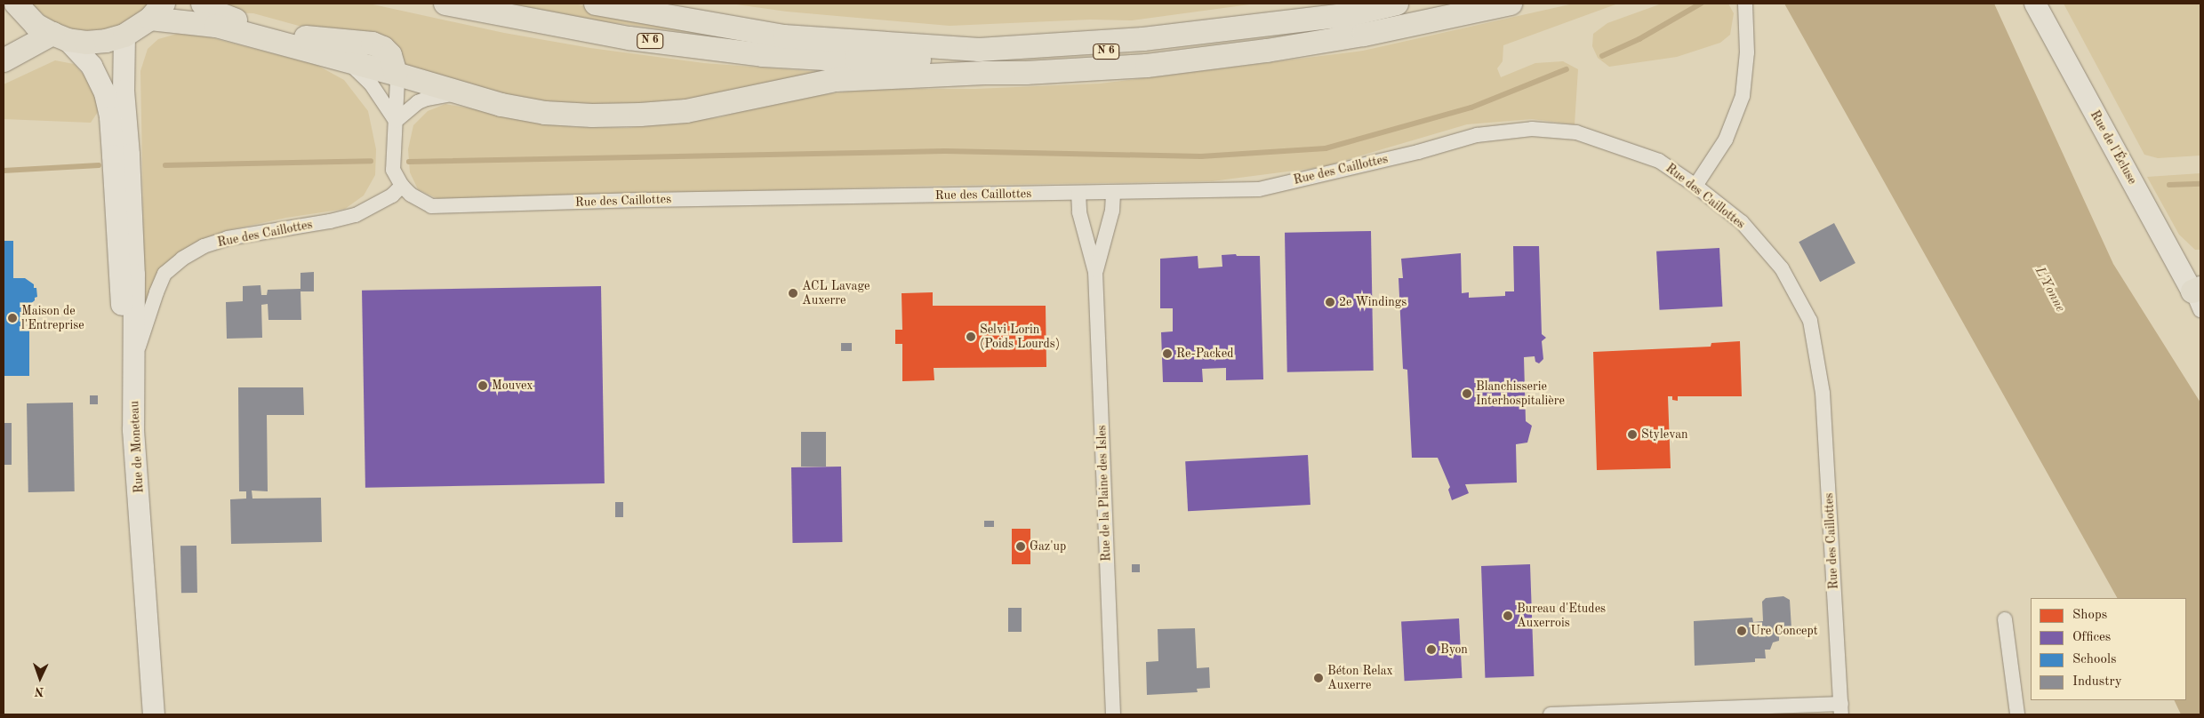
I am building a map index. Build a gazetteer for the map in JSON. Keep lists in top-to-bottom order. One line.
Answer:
{"streets":{"main road":["N 6","Rue de l'Écluse","Rue de Moneteau"],"street":["Rue des Caillottes","Rue de la Plaine des Isles"]},"crossings":[["Rue des Caillottes","Rue de Moneteau"],["Rue des Caillottes","Rue de la Plaine des Isles"]],"water":["L'Yonne"],"places":["ACL Lavage Auxerre","2e Windings","Maison de l'Entreprise","Selvi Lorin (Poids Lourds)","Re-Packed","Mouvex","Blanchisserie Interhospitalière","Stylevan","Gaz'up","Bureau d'Etudes Auxerrois","Ure Concept","Byon","Béton Relax Auxerre"],"legend":["Shops","Offices","Schools","Industry"],"north":"bottom"}
